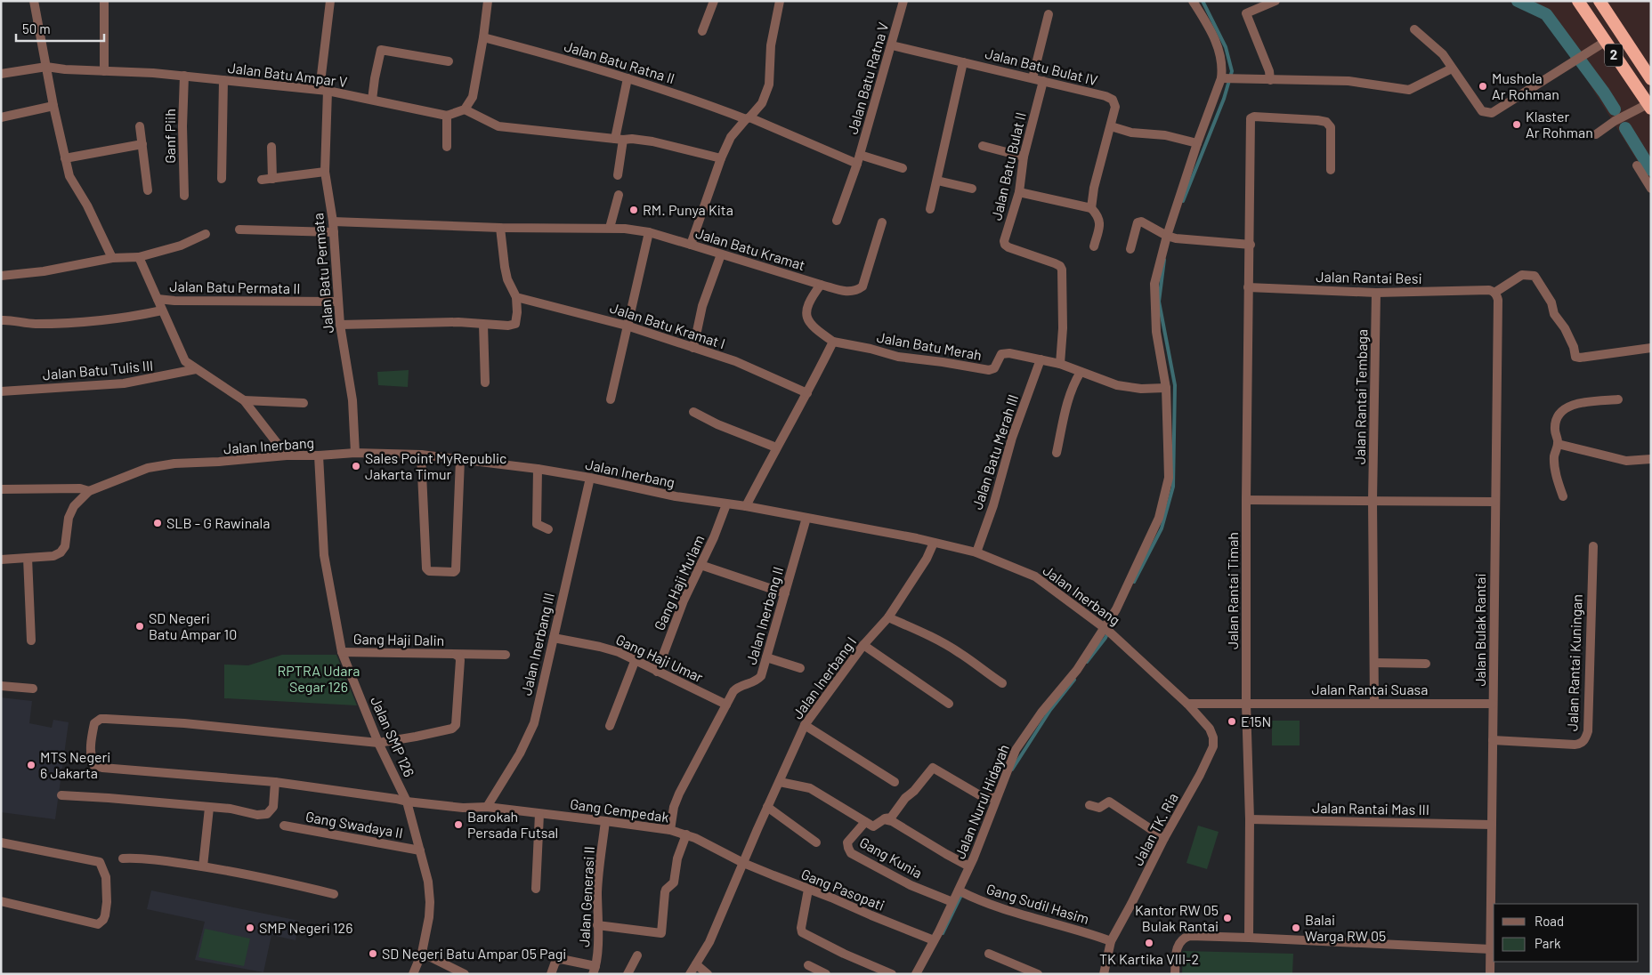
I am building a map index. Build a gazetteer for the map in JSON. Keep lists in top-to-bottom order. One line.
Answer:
{"streets":{"highway":["2"],"street":["Jalan Batu Ratna II","Jalan Batu Bulat IV","Jalan Batu Ampar V","Jalan Batu Ratna V","Ganf Piih","Jalan Batu Bulat II","Jalan Batu Kramat","Jalan Batu Permata","Jalan Rantai Besi","Jalan Batu Permata II","Jalan Batu Kramat I","Jalan Batu Merah","Jalan Batu Tulis III","Jalan Rantai Tembaga","Jalan Inerbang","Jalan Batu Merah III","Gang Haji Mu'lam","Jalan Rantai Timah","Jalan Inerbang II","Jalan Bulak Rantai","Gang Haji Dalin","Jalan Inerbang III","Gang Haji Umar","Jalan Rantai Kuningan","Jalan Inerbang I","Jalan Rantai Suasa","Jalan SMP 126","Jalan Nurul Hidayah","Jalan Rantai Mas III","Gang Cempedak","Gang Swadaya II","Jalan TK. Ria","Gang Kunia","Gang Pasopati","Jalan Generasi II","Gang Sudil Hasim"]},"crossings":[["Jalan Batu Bulat IV","Jalan Batu Ratna V"],["Jalan Batu Bulat IV","Jalan Batu Bulat II"],["Jalan Batu Ampar V","Ganf Piih"],["Jalan Batu Ampar V","Jalan Batu Permata"],["Jalan Batu Bulat II","Jalan Batu Merah"],["Jalan Batu Kramat","Jalan Batu Permata"],["Jalan Batu Kramat","Jalan Batu Merah"],["Jalan Batu Permata","Jalan Batu Permata II"],["Jalan Batu Permata","Jalan Inerbang"],["Jalan Rantai Besi","Jalan Rantai Tembaga"],["Jalan Rantai Besi","Jalan Rantai Timah"],["Jalan Rantai Besi","Jalan Bulak Rantai"],["Jalan Batu Merah","Jalan Batu Merah III"],["Jalan Batu Merah","Jalan Nurul Hidayah"],["Jalan Rantai Tembaga","Jalan Rantai Suasa"],["Jalan Inerbang","Jalan Batu Merah III"],["Jalan Inerbang","Gang Haji Mu'lam"],["Jalan Inerbang","Jalan Inerbang II"],["Jalan Inerbang","Jalan Inerbang III"],["Jalan Inerbang","Jalan Inerbang I"],["Jalan Inerbang","Jalan SMP 126"],["Jalan Inerbang","Jalan Nurul Hidayah"],["Jalan Inerbang","Jalan TK. Ria"],["Gang Haji Mu'lam","Gang Haji Umar"],["Jalan Rantai Timah","Jalan Rantai Suasa"],["Jalan Rantai Timah","Jalan Rantai Mas III"],["Jalan Inerbang II","Gang Haji Umar"],["Jalan Bulak Rantai","Jalan Rantai Kuningan"],["Jalan Bulak Rantai","Jalan Rantai Suasa"],["Jalan Bulak Rantai","Jalan Rantai Mas III"],["Gang Haji Dalin","Jalan SMP 126"],["Jalan Inerbang III","Gang Haji Umar"],["Jalan Inerbang III","Gang Cempedak"],["Jalan Inerbang I","Gang Cempedak"],["Jalan Inerbang I","Gang Pasopati"],["Jalan SMP 126","Gang Cempedak"],["Jalan SMP 126","Gang Swadaya II"],["Jalan Nurul Hidayah","Gang Kunia"],["Jalan Nurul Hidayah","Gang Pasopati"],["Jalan Nurul Hidayah","Gang Sudil Hasim"],["Gang Cempedak","Gang Pasopati"],["Gang Cempedak","Jalan Generasi II"],["Jalan TK. Ria","Gang Sudil Hasim"]],"parks":["RPTRA Udara Segar 126"],"places":["Mushola Ar Rohman","Klaster Ar Rohman","RM. Punya Kita","Sales Point MyRepublic Jakarta Timur","SLB - G Rawinala","SD Negeri Batu Ampar 10","E15N","MTS Negeri 6 Jakarta","Barokah Persada Futsal","Kantor RW 05 Bulak Rantai","SMP Negeri 126","Balai Warga RW 05","TK Kartika VIII-2","SD Negeri Batu Ampar 05 Pagi"],"legend":["Road","Park"],"scale_bar":"50 m"}
